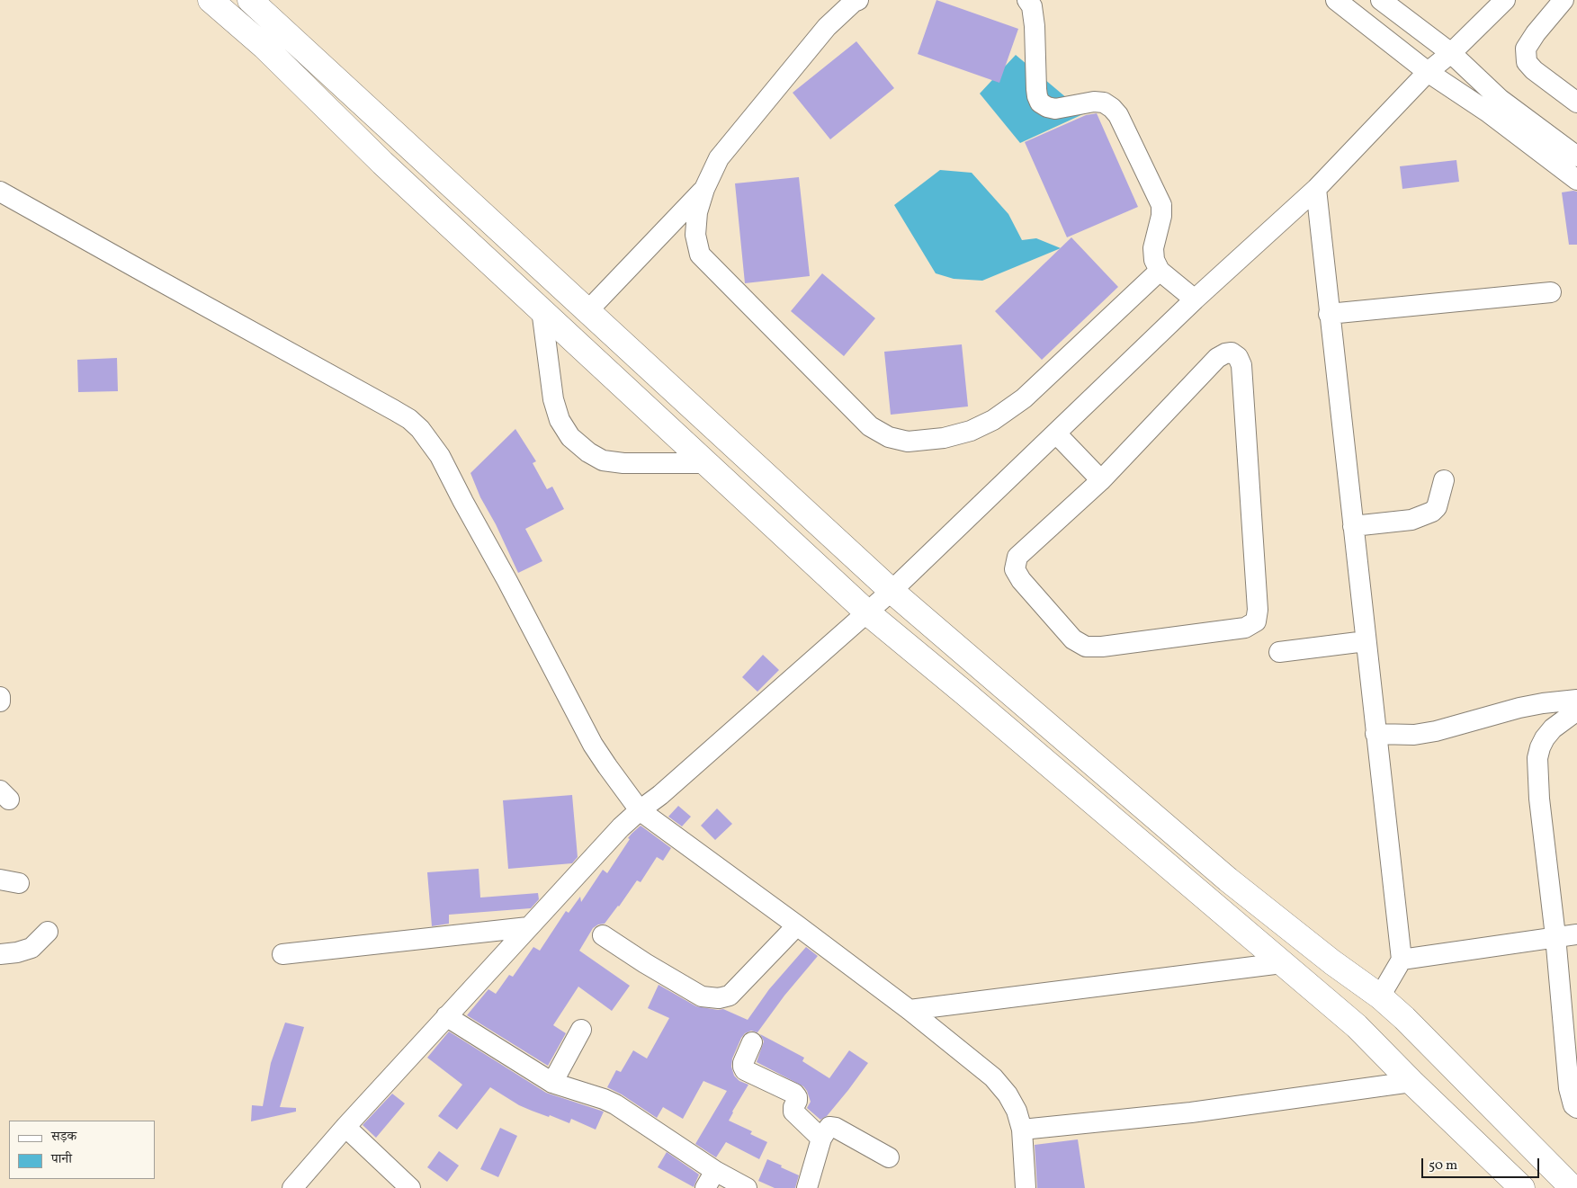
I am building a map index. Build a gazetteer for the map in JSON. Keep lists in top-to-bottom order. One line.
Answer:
{"legend":["सड़क","पानी"],"scale_bar":"50 m"}
